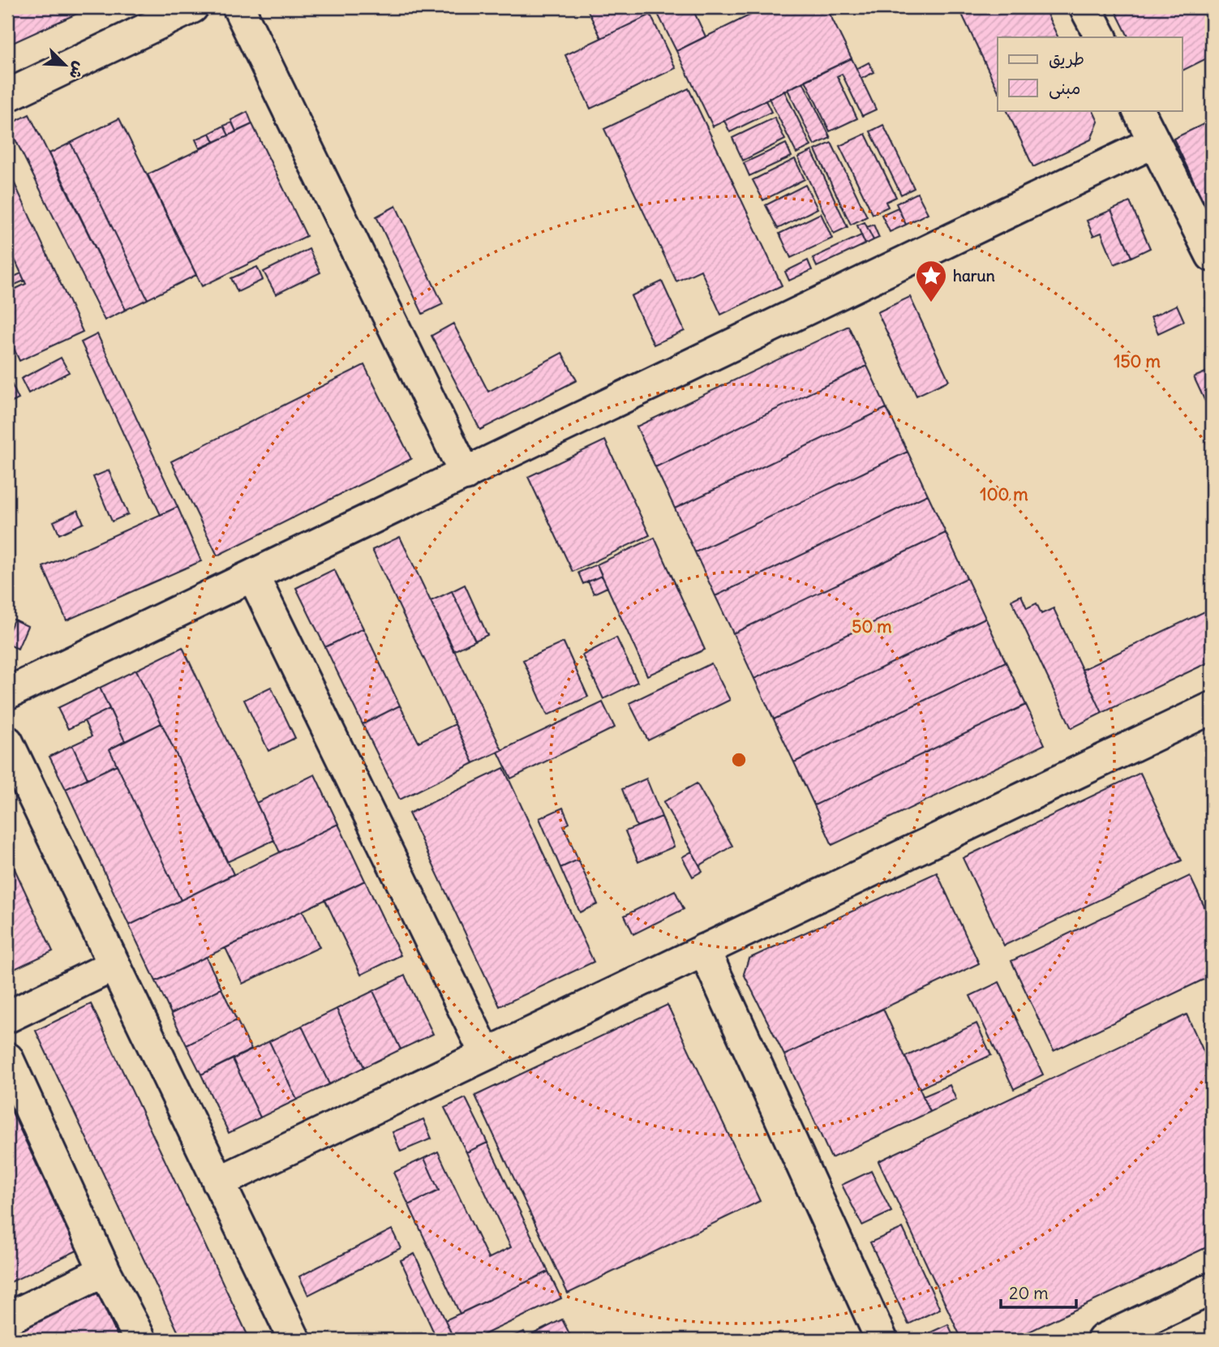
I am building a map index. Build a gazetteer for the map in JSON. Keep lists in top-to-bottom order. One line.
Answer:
{"places":{"place":["harun"]},"legend":["طريق","مبنى"],"scale_bar":"20 m","north":"bottom right","rings":["150 m","100 m","50 m"]}
